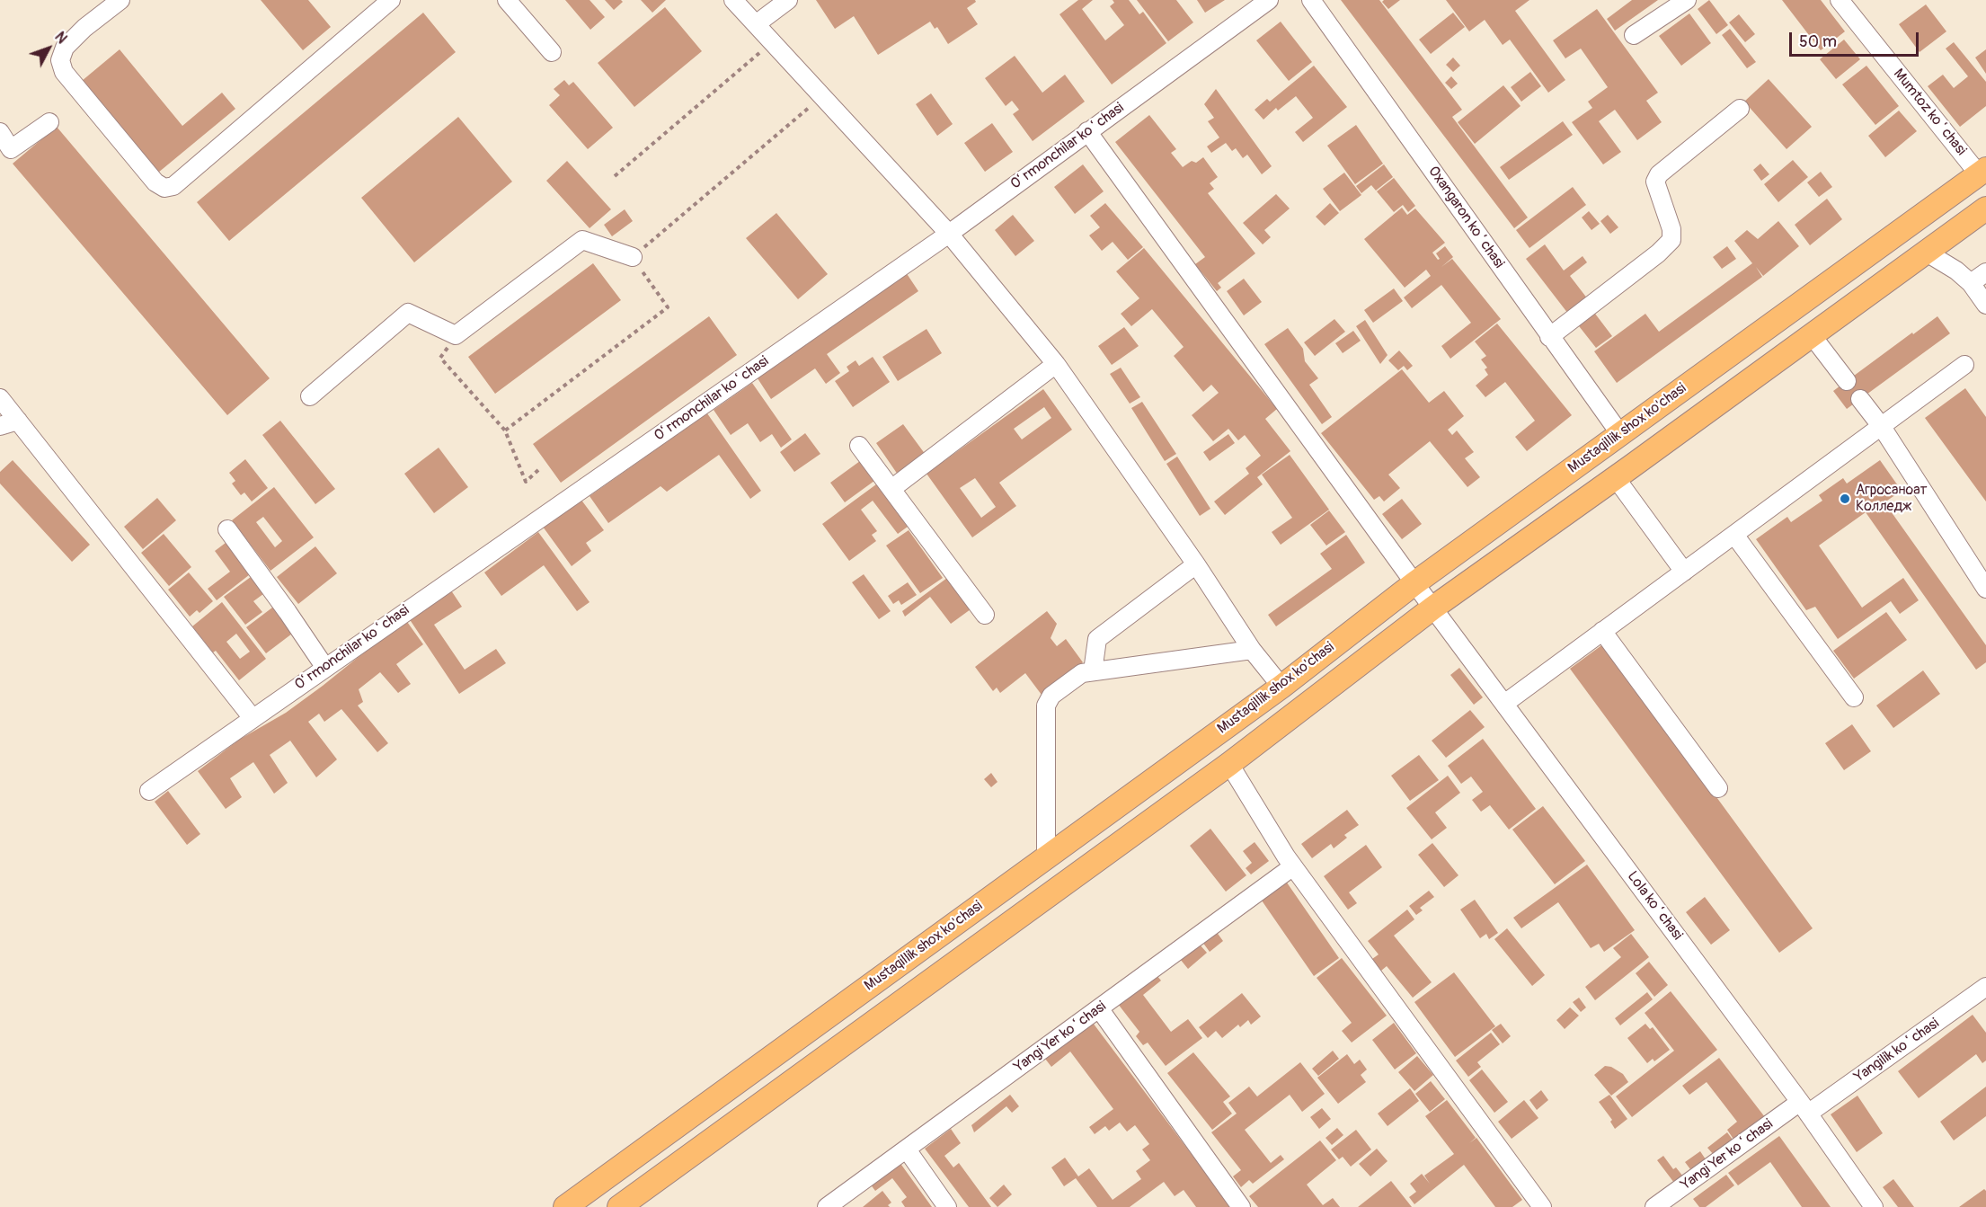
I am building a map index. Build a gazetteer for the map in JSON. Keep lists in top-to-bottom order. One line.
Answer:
{"streets":{"main road":["Mustaqillik shox ko'chasi"],"street":["Mumtoz koʻchasi","Oʻrmonchilar koʻchasi","Oxangaron koʻchasi","Lola koʻchasi","Yangi Yer koʻchasi","Yangilik koʻchasi"]},"crossings":[["Mumtoz koʻchasi","Mustaqillik shox ko'chasi"],["Oʻrmonchilar koʻchasi","Lola koʻchasi"],["Oxangaron koʻchasi","Mustaqillik shox ko'chasi"],["Mustaqillik shox ko'chasi","Lola koʻchasi"],["Lola koʻchasi","Yangi Yer koʻchasi"],["Lola koʻchasi","Yangilik koʻchasi"],["Yangi Yer koʻchasi","Yangilik koʻchasi"]],"places":["Агросаноат Колледж"],"scale_bar":"50 m","north":"top right"}
